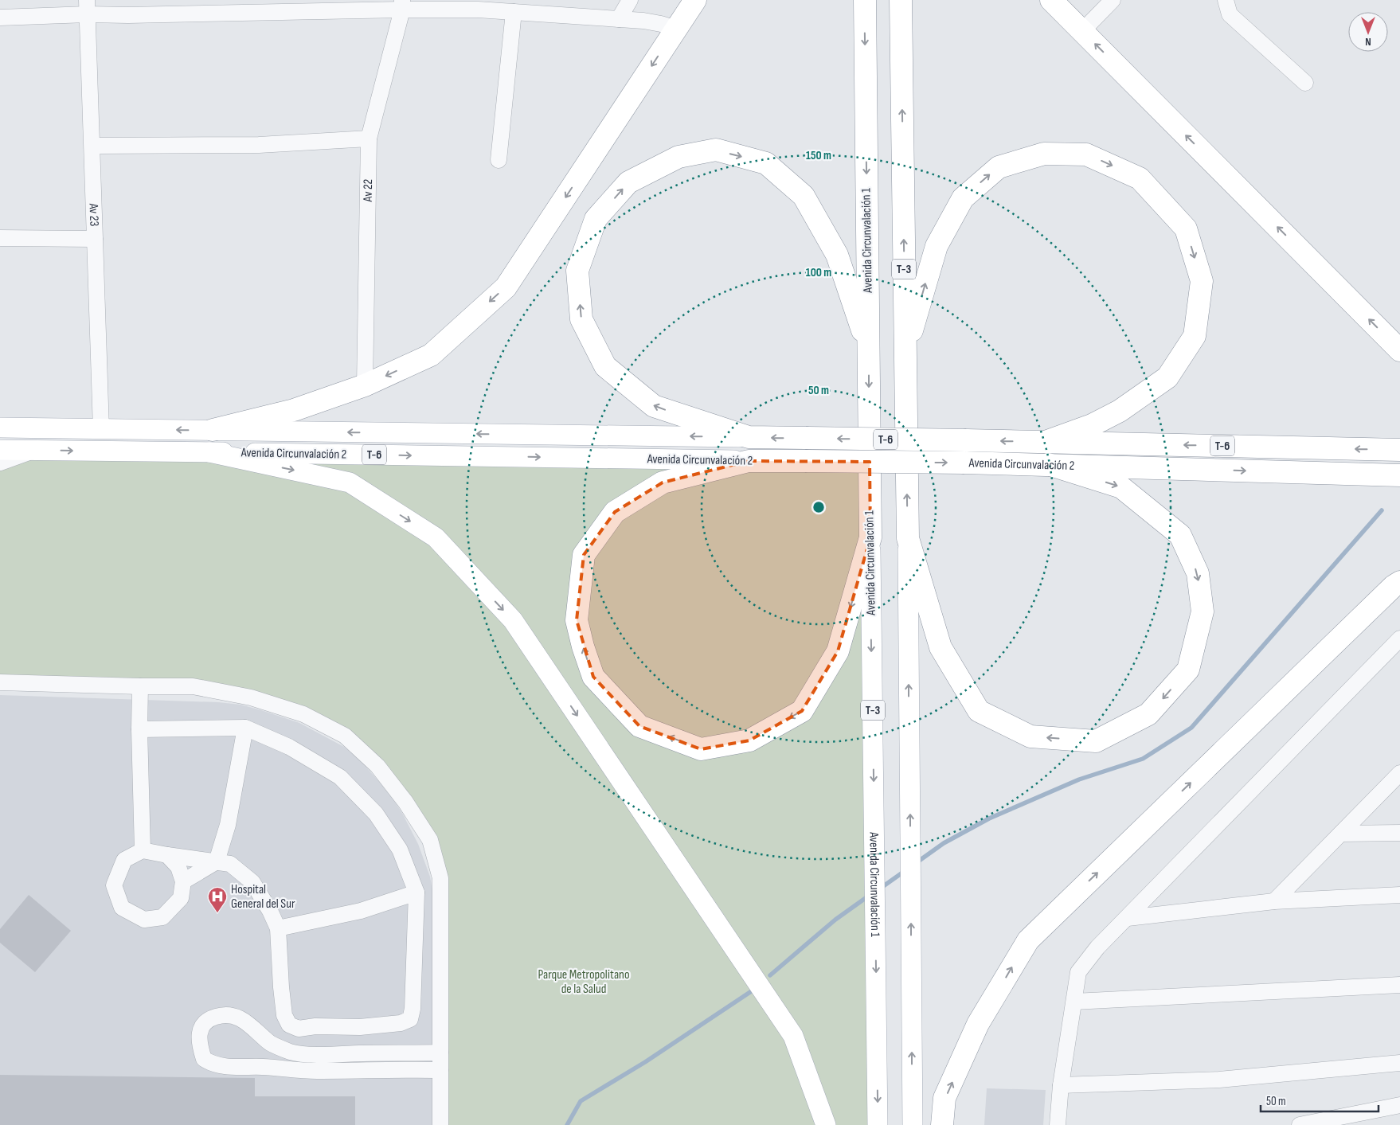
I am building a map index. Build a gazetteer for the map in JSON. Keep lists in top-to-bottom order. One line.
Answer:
{"streets":{"highway":["Avenida Circunvalación 1","T-3","T-6","Avenida Circunvalación 2"],"street":["Av 22","Av 23"]},"crossings":[["Av 23","Avenida Circunvalación 2"]],"parks":["Parque Metropolitano de la Salud"],"places":{"hospital":["Hospital General del Sur"]},"scale_bar":"50 m","north":"bottom","rings":["150 m","100 m","50 m"]}
